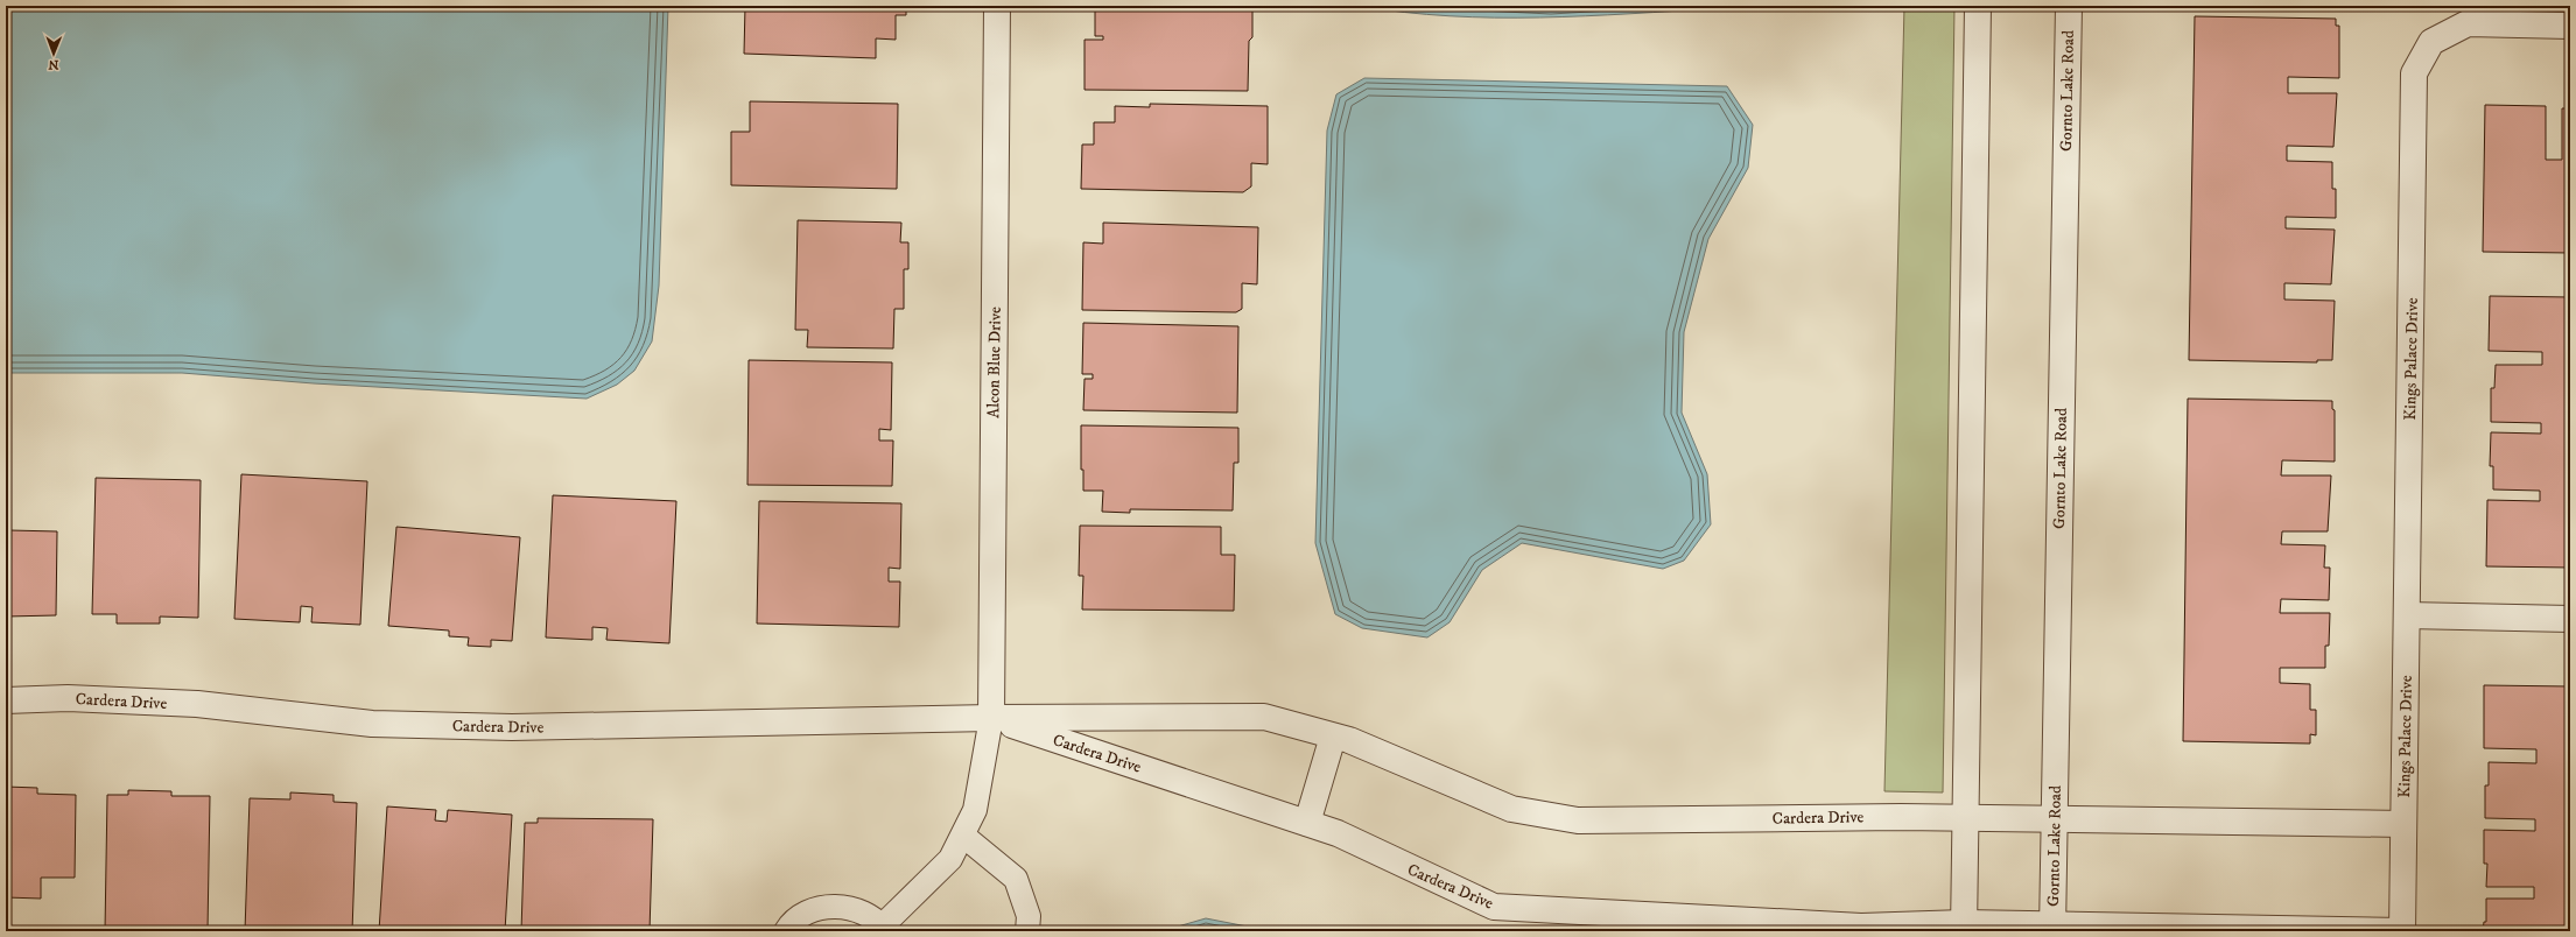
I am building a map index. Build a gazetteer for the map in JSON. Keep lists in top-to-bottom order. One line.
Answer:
{"streets":{"street":["Gornto Lake Road","Kings Palace Drive","Alcon Blue Drive","Cardera Drive"]},"crossings":[["Gornto Lake Road","Kings Palace Drive"],["Kings Palace Drive","Cardera Drive"],["Alcon Blue Drive","Cardera Drive"]],"north":"bottom"}
